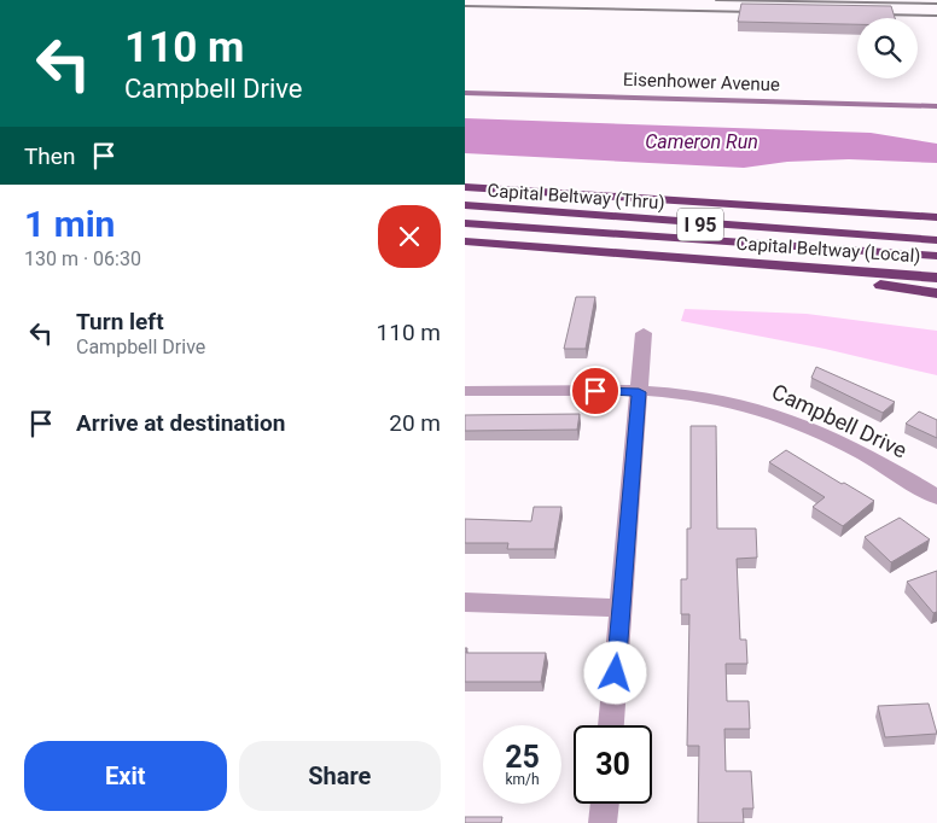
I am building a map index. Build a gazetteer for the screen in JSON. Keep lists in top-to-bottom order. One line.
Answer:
{"streets":{"highway":["Capital Beltway (Thru)","I 95","Capital Beltway (Local)"],"main road":["Eisenhower Avenue"],"street":["Campbell Drive"]},"water":["Cameron Run"],"page":{"turn":["110 m","Campbell Drive"],"then":"Then","heading":["1 min","130 m · 06:30"],"list":[{"name":"Turn left","note":"Campbell Drive","value":"110 m"},{"name":"Arrive at destination","value":"20 m"}],"speed":"25 km/h","limit":"30","buttons":["Exit","Share"]}}
